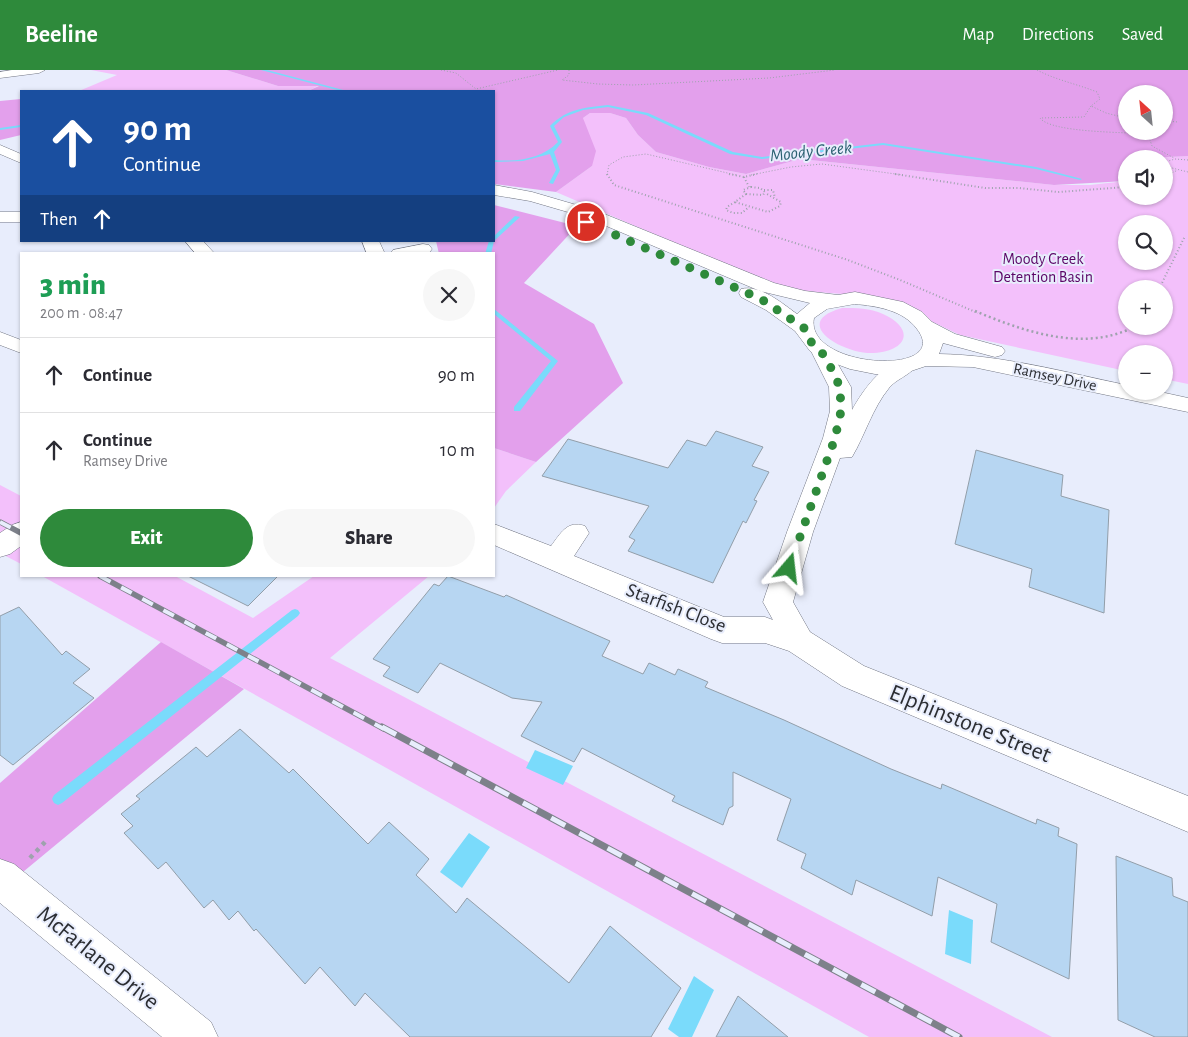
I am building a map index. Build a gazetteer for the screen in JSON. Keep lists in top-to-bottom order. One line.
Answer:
{"streets":{"main road":["Ramsey Drive","Starfish Close","Elphinstone Street","McFarlane Drive"]},"crossings":[["Starfish Close","Elphinstone Street"]],"water":["Moody Creek"],"parks":["Moody Creek Detention Basin"],"north":"top left","page":{"header":"Beeline","nav":["Map","Directions","Saved"],"map_buttons":["+","−"],"turn":["90 m","Continue"],"then":"Then","heading":["3 min","200 m · 08:47"],"list":[{"name":"Continue","value":"90 m"},{"name":"Continue","note":"Ramsey Drive","value":"10 m"}],"buttons":["Exit","Share"]}}
